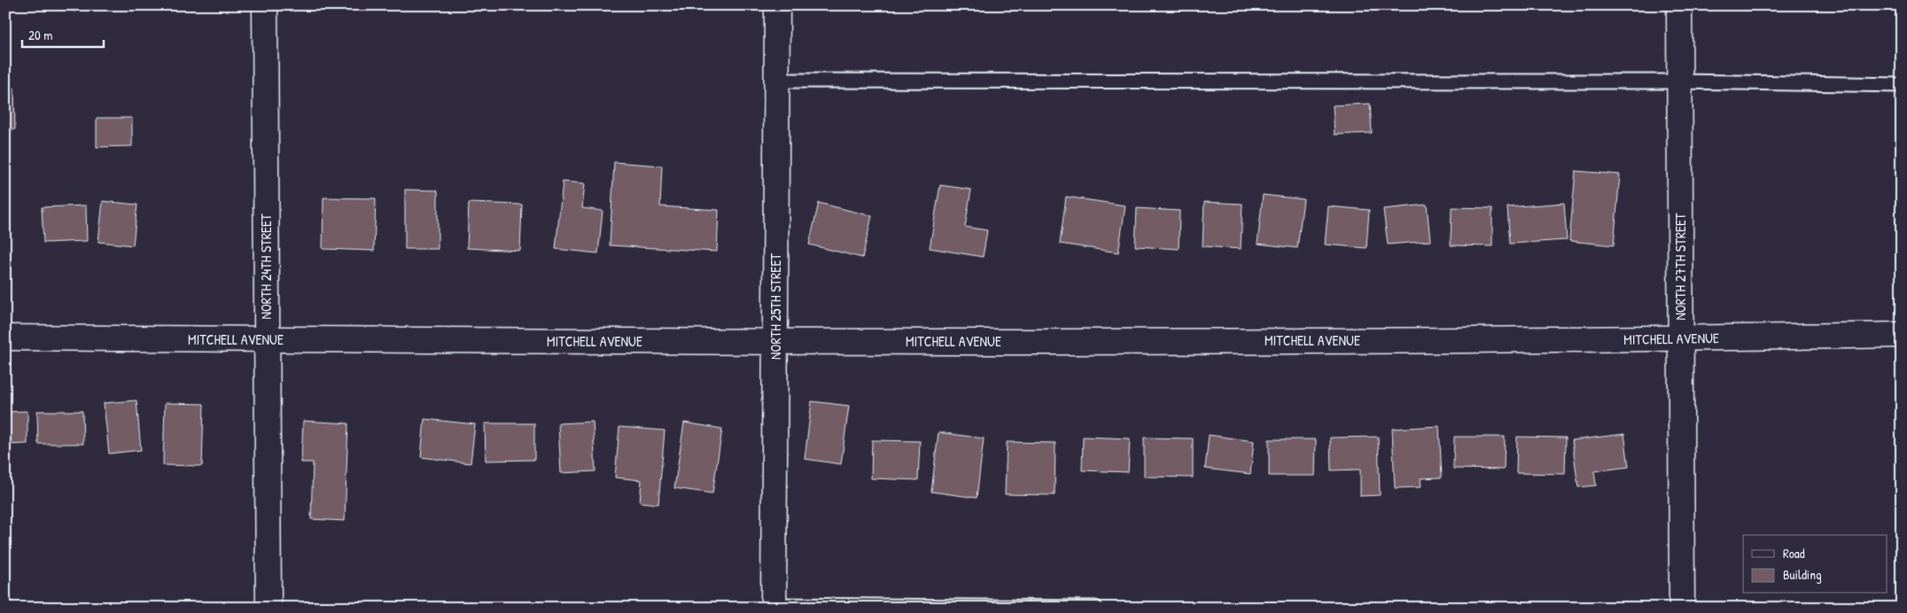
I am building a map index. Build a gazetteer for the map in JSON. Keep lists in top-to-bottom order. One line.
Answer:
{"streets":{"street":["NORTH 24TH STREET","NORTH 27TH STREET","NORTH 25TH STREET","MITCHELL AVENUE"]},"crossings":[["NORTH 24TH STREET","MITCHELL AVENUE"],["NORTH 27TH STREET","MITCHELL AVENUE"],["NORTH 25TH STREET","MITCHELL AVENUE"]],"legend":["Road","Building"],"scale_bar":"20 m"}
